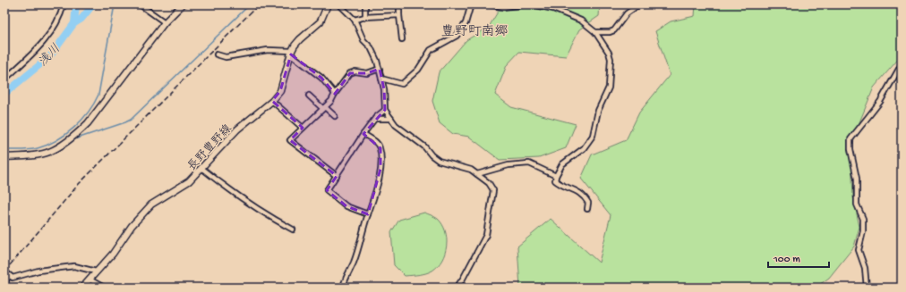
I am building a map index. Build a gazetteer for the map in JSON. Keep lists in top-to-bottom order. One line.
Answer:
{"streets":{"main road":["長野豊野線"]},"districts":["豊野町南郷"],"water":["浅川"],"scale_bar":"100 m"}
